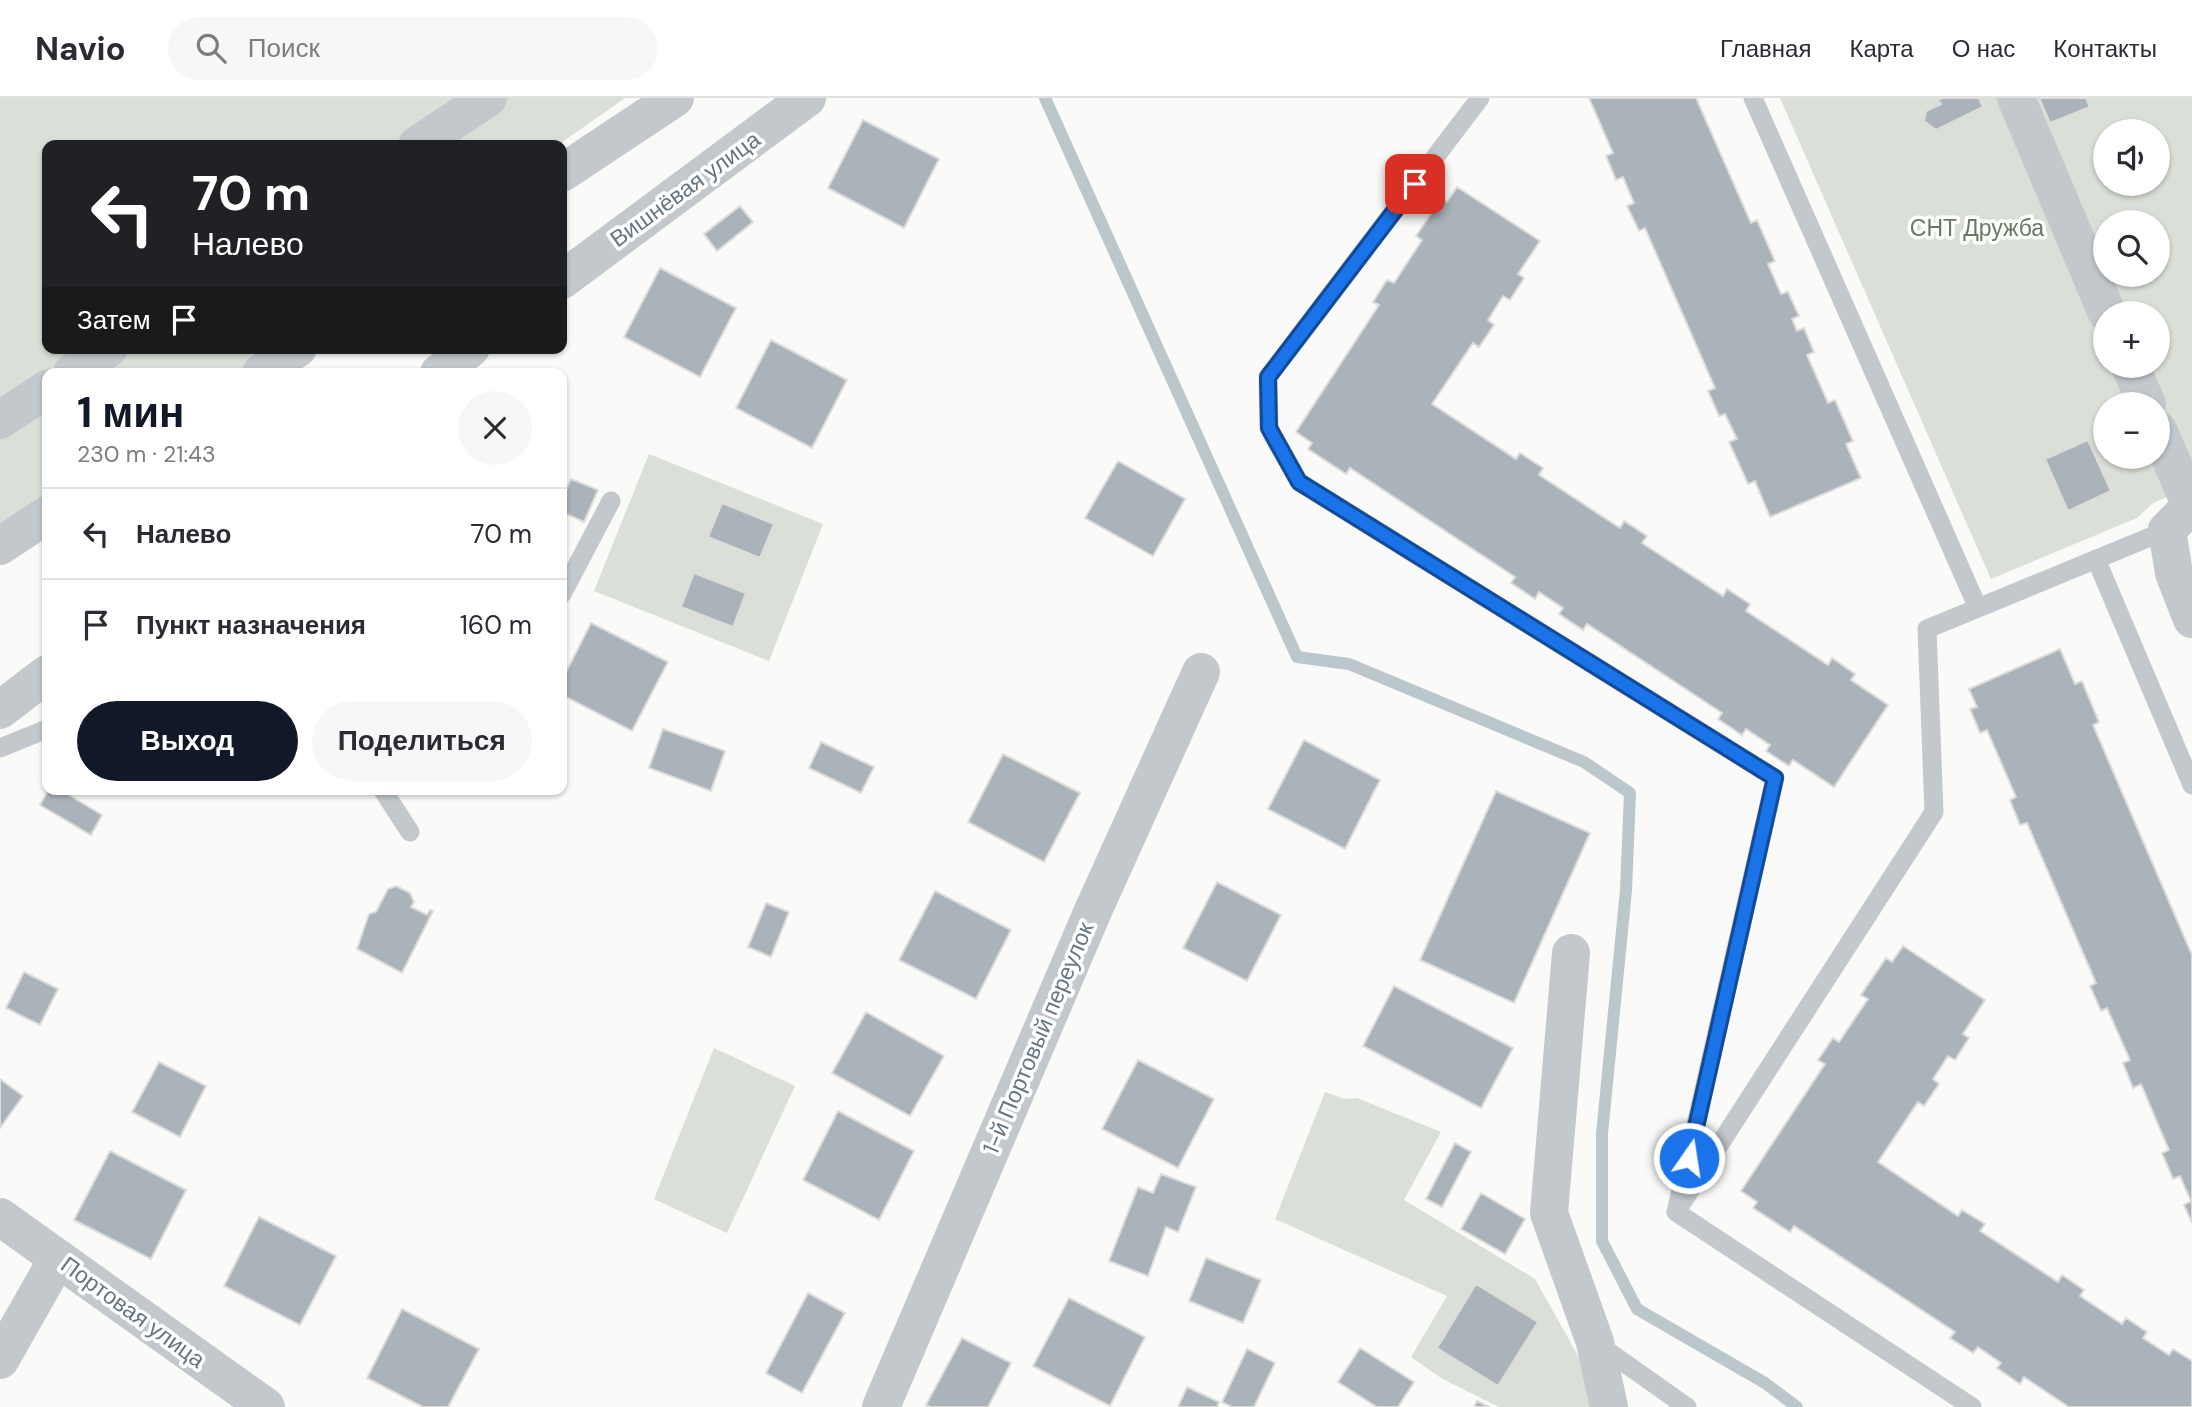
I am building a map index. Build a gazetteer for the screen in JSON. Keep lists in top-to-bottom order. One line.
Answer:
{"streets":{"street":["Вишнёвая улица","1-й Портовый переулок","Портовая улица"]},"parks":["СНТ Дружба"],"page":{"header":"Navio","search":"Поиск","nav":["Главная","Карта","О нас","Контакты"],"map_buttons":["+","−"],"turn":["70 m","Налево"],"then":"Затем","heading":["1 мин","230 m · 21:43"],"list":[{"name":"Налево","value":"70 m"},{"name":"Пункт назначения","value":"160 m"}],"buttons":["Выход","Поделиться"]}}
